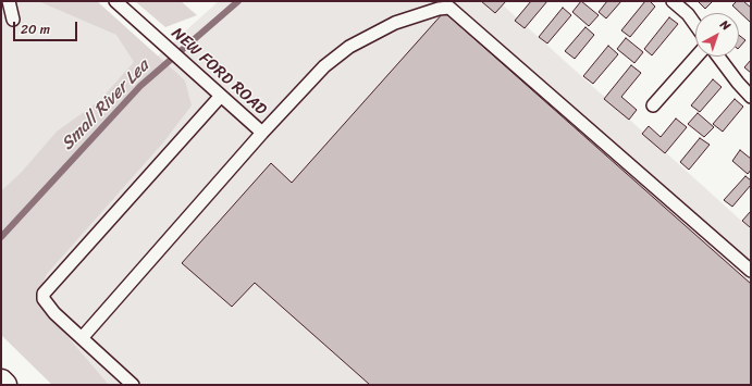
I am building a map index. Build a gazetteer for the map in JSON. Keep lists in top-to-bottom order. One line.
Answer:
{"streets":{"lane":["NEW FORD ROAD"]},"water":["Small River Lea"],"scale_bar":"20 m","north":"top right"}
